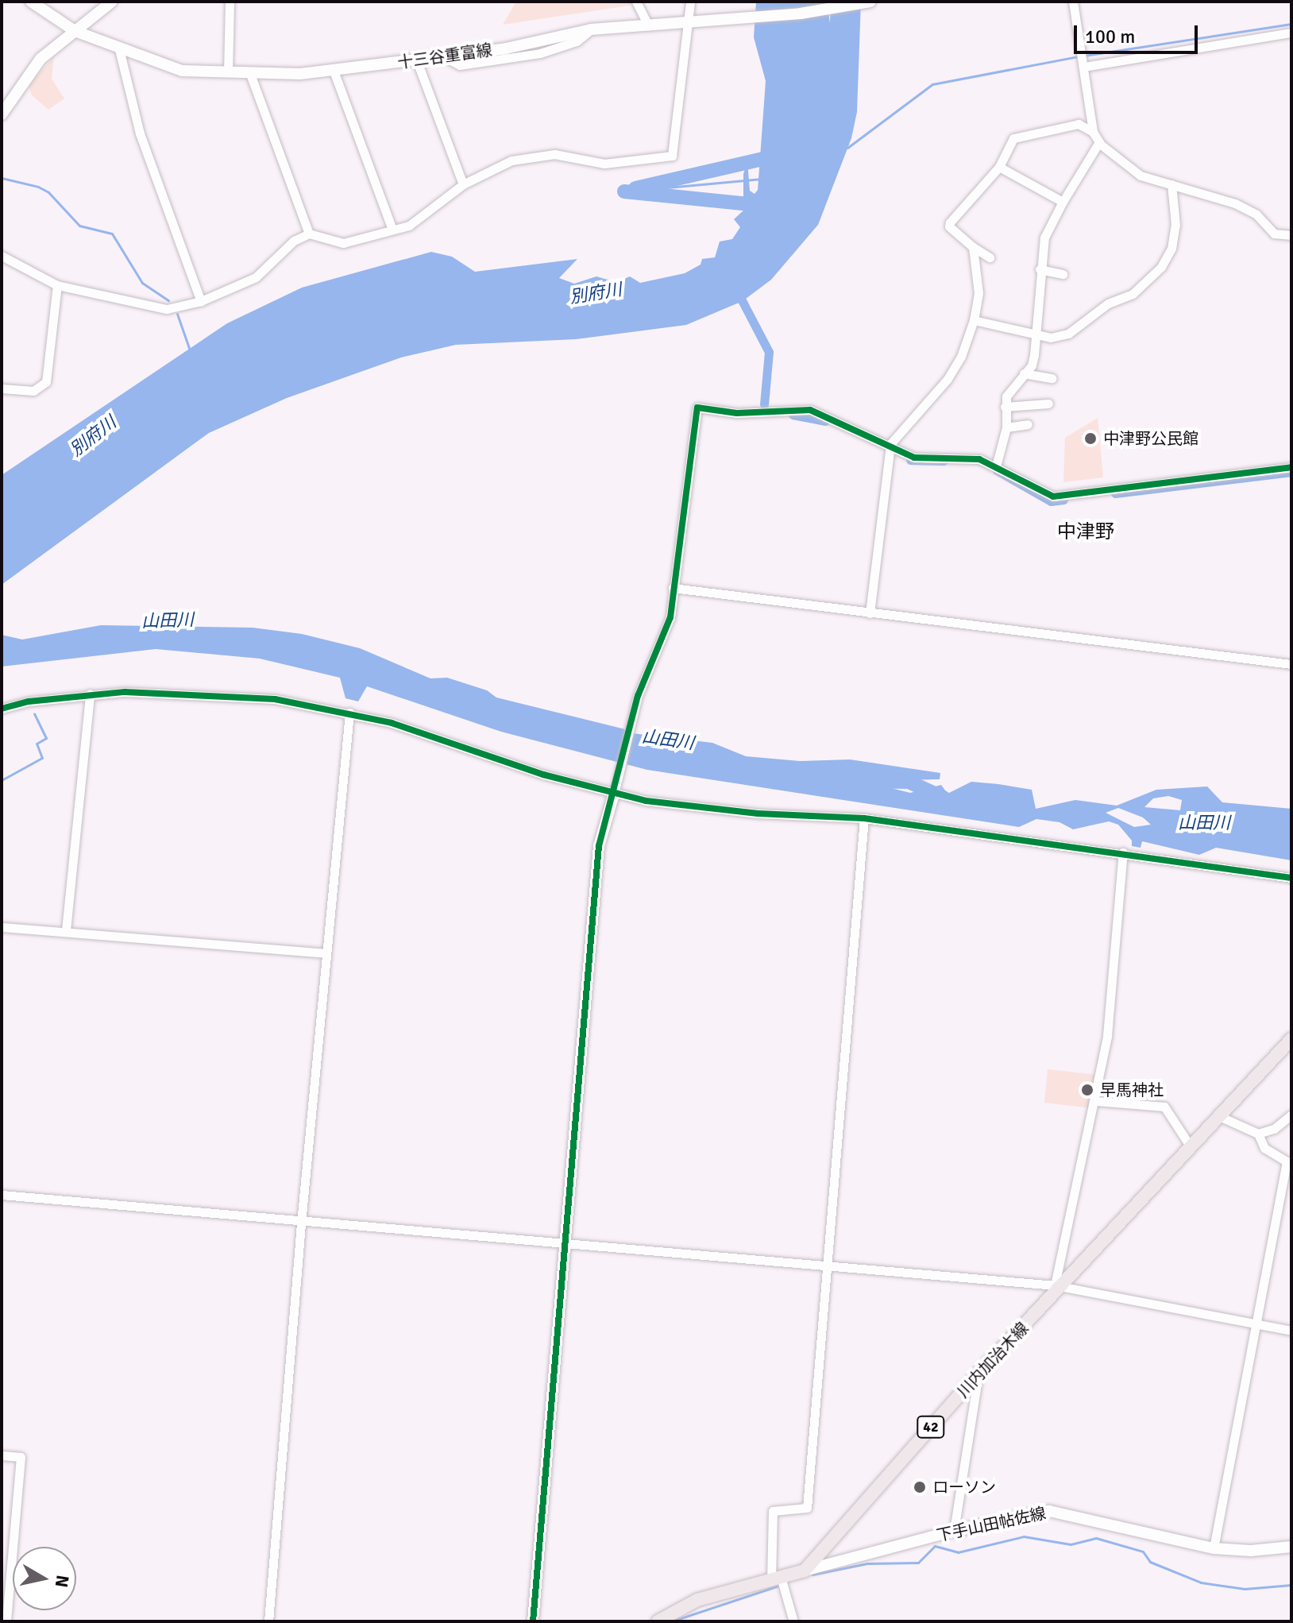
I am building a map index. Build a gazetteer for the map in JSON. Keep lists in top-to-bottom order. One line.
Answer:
{"streets":{"main road":["十三谷重富線","川内加治木線","42","下手山田帖佐線"]},"crossings":[["川内加治木線","下手山田帖佐線"]],"districts":["中津野"],"water":["別府川","山田川"],"places":["中津野公民館","早馬神社","ローソン"],"scale_bar":"100 m","north":"right"}
